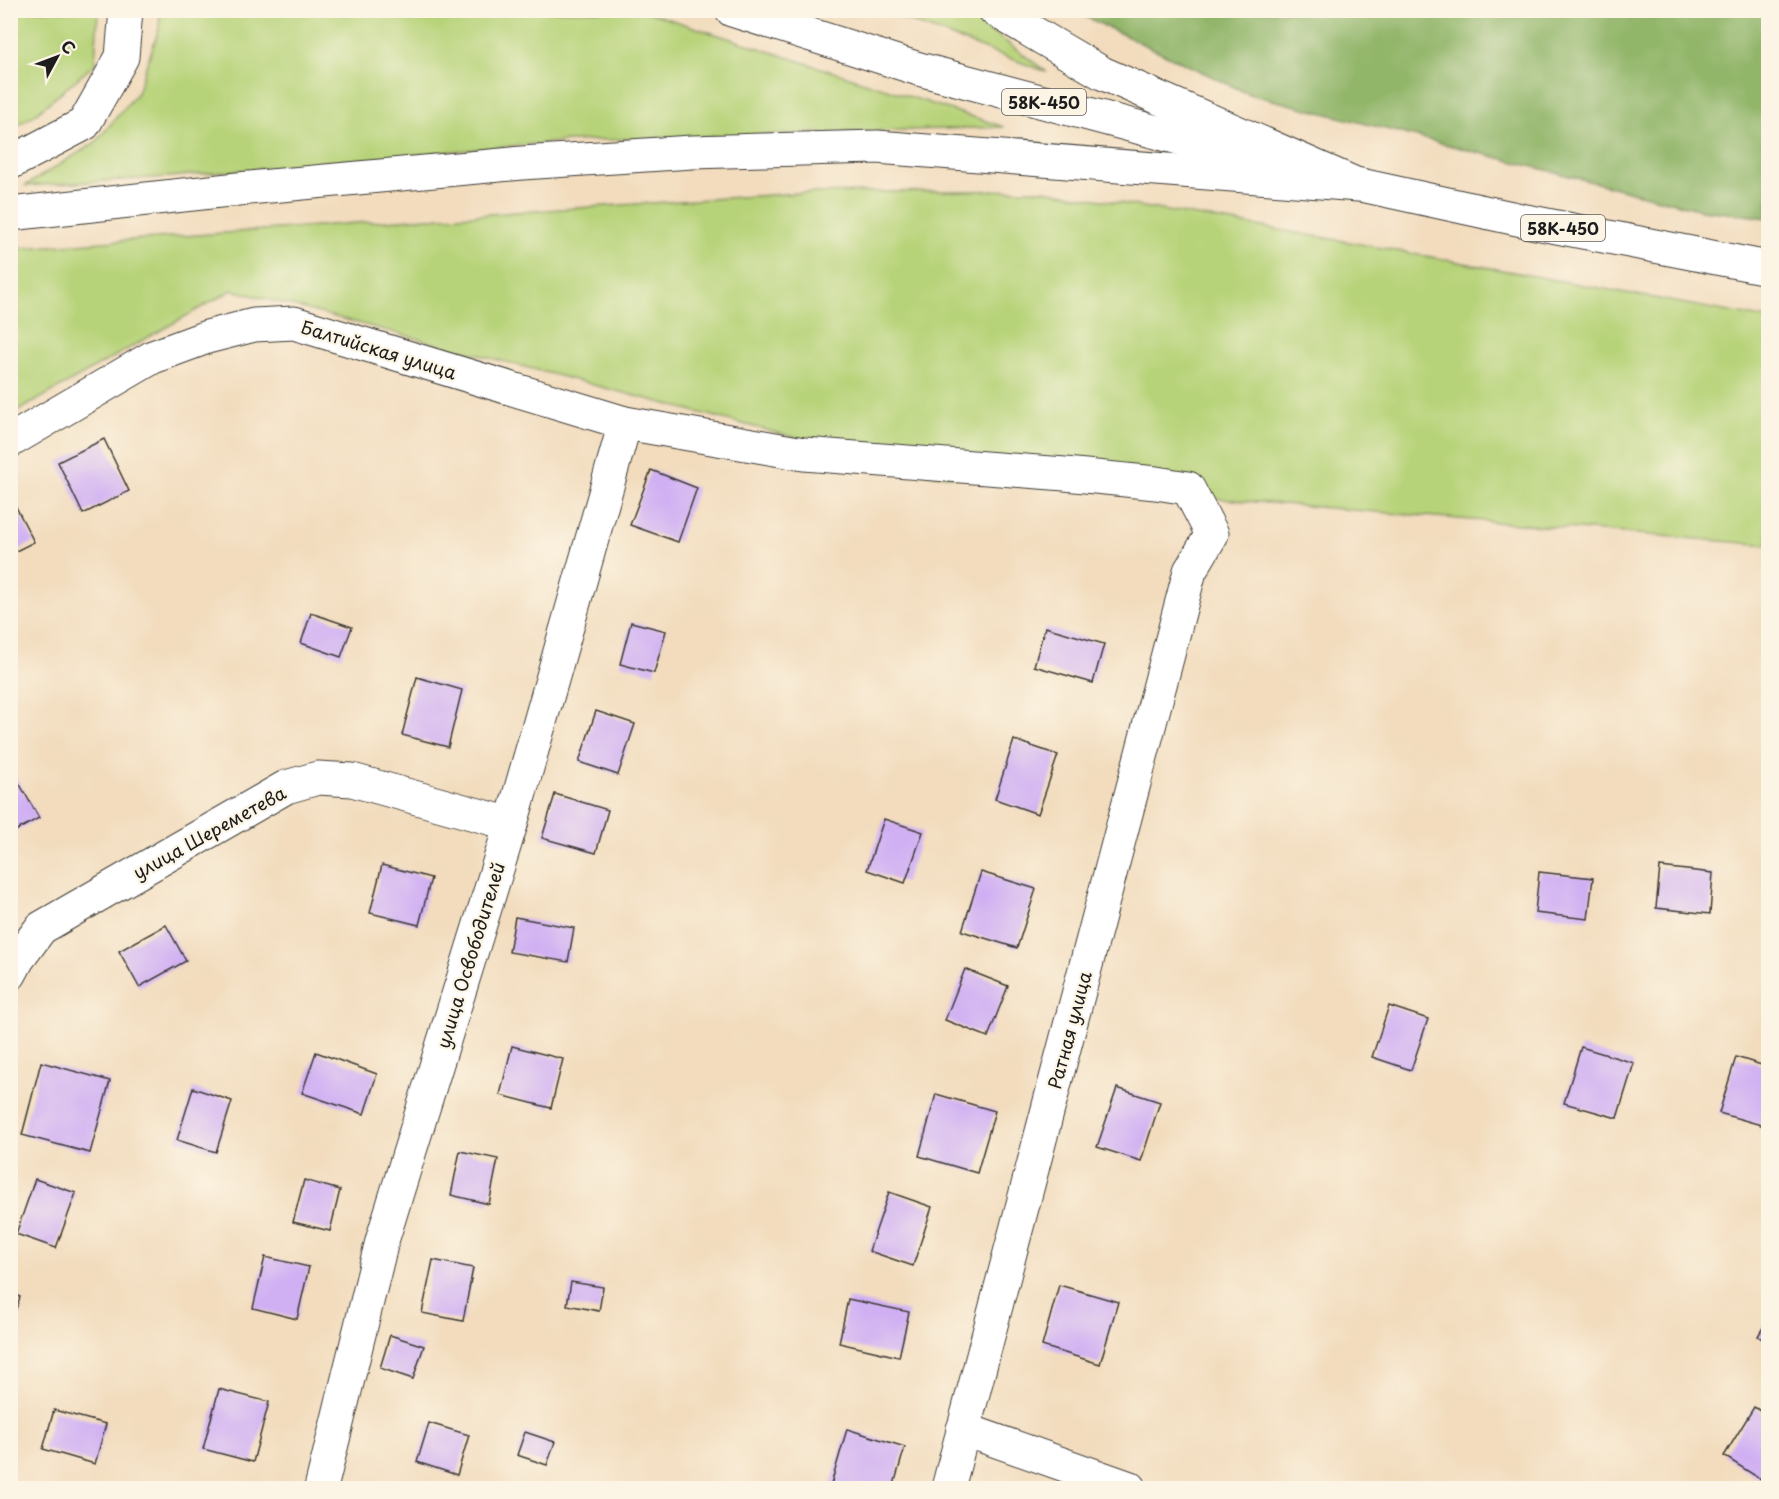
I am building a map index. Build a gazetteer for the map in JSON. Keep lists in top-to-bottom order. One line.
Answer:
{"streets":{"main road":["58К-450","Балтийская улица","улица Шереметева","улица Освободителей","Ратная улица"]},"crossings":[["Балтийская улица","улица Освободителей"],["Балтийская улица","Ратная улица"],["улица Шереметева","улица Освободителей"]],"north":"top right"}
